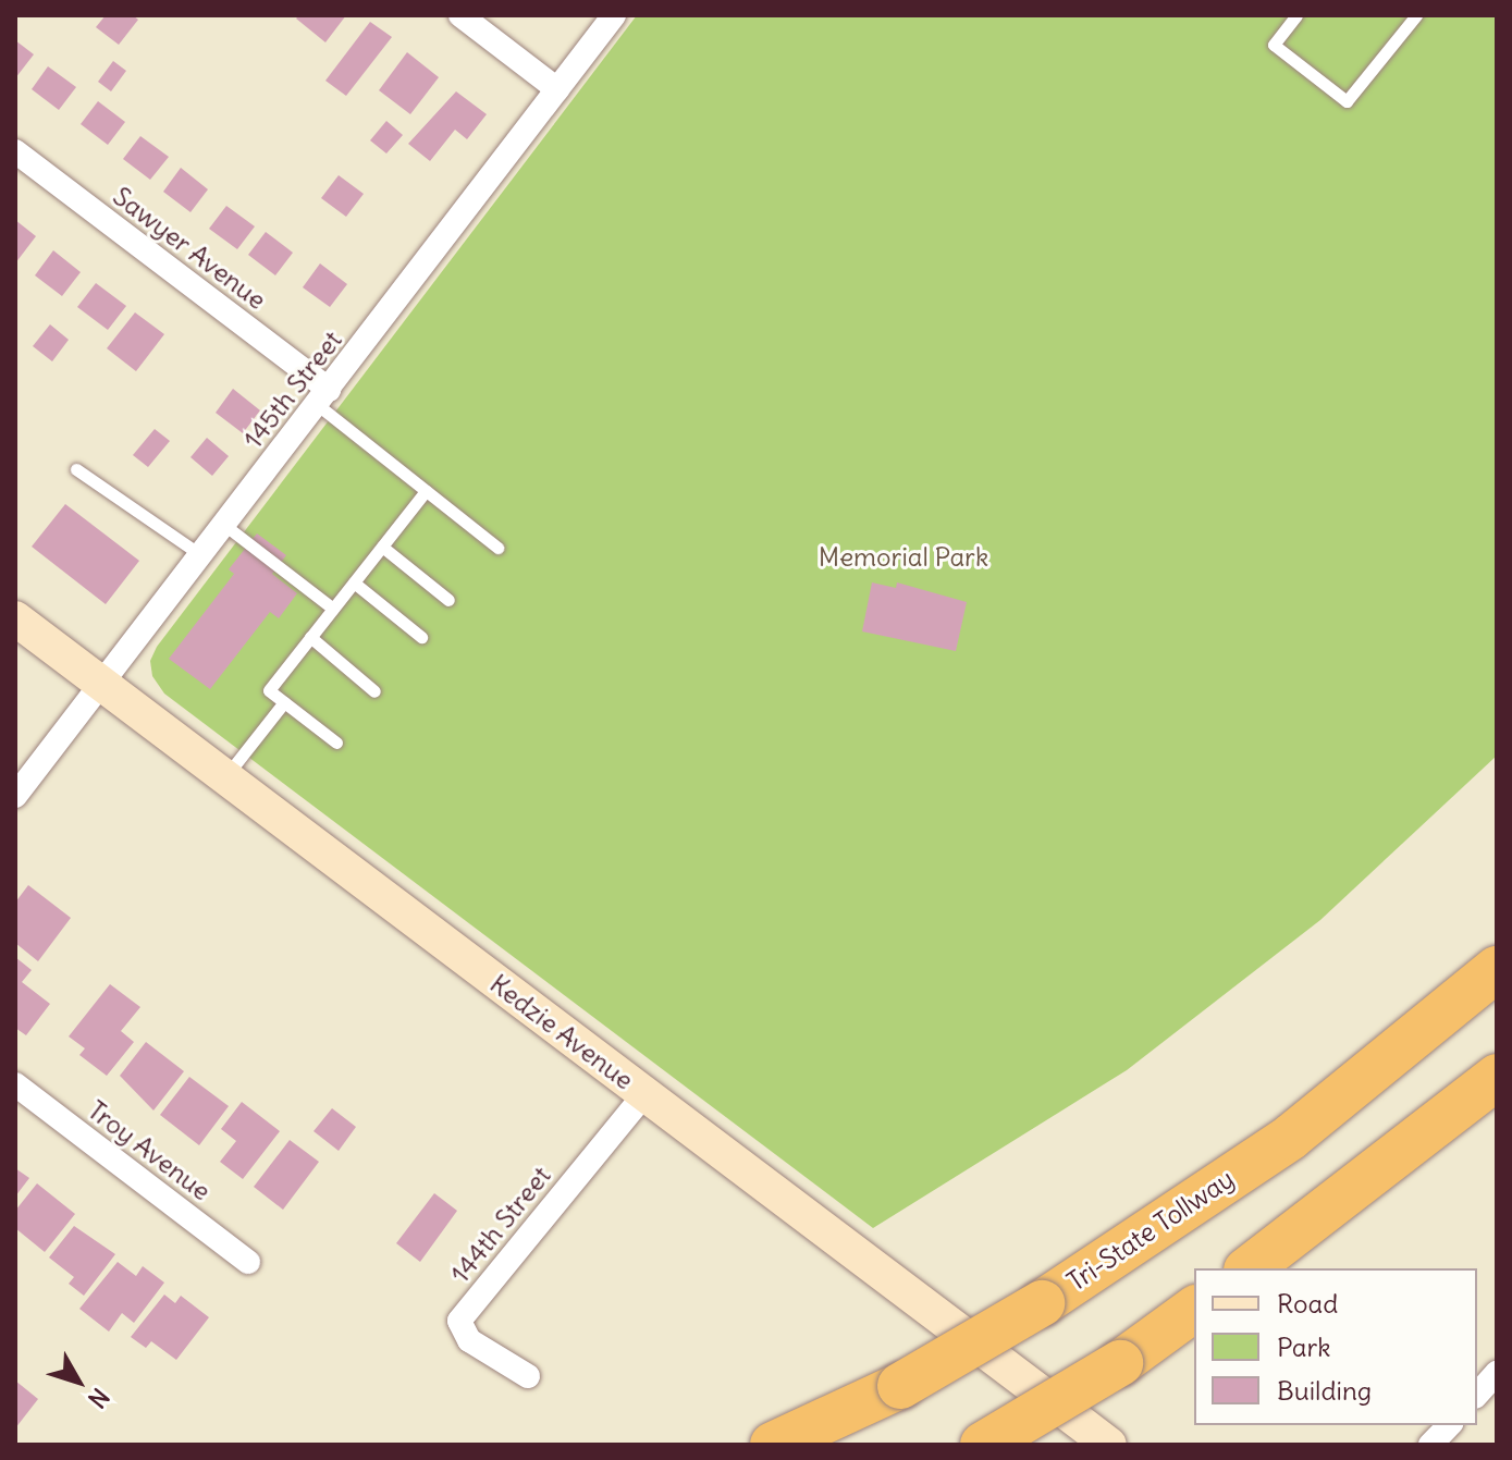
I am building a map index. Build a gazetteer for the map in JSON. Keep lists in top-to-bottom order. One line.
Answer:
{"streets":{"highway":["Tri-State Tollway"],"main road":["Kedzie Avenue"],"street":["Sawyer Avenue","145th Street","Troy Avenue","144th Street"]},"crossings":[["Sawyer Avenue","145th Street"],["145th Street","Kedzie Avenue"],["Kedzie Avenue","144th Street"]],"parks":["Memorial Park"],"legend":["Road","Park","Building"],"north":"bottom right"}
